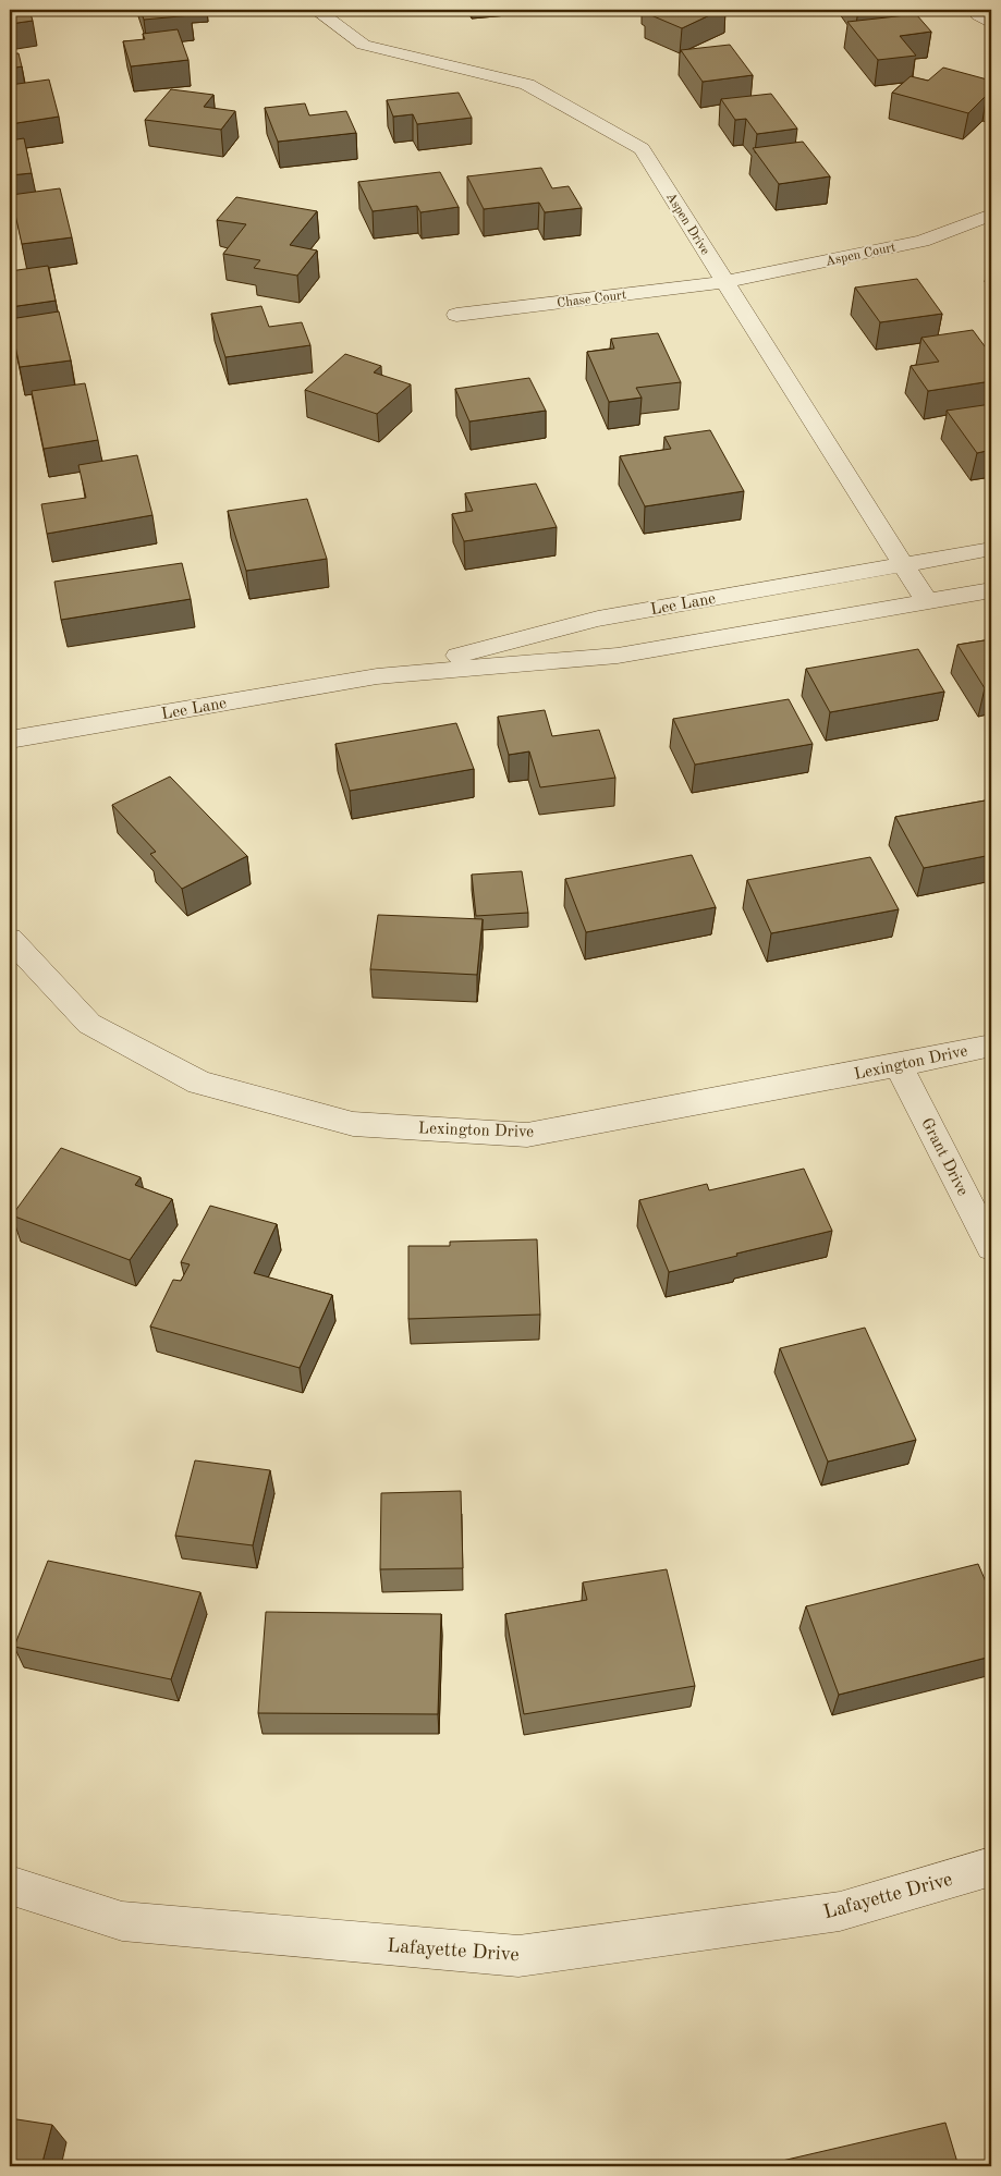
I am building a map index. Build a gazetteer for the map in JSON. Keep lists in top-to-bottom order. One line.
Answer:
{"streets":{"street":["Aspen Drive","Aspen Court","Chase Court","Lee Lane","Lexington Drive","Grant Drive","Lafayette Drive"]},"crossings":[["Aspen Drive","Aspen Court"],["Aspen Drive","Chase Court"],["Aspen Drive","Lee Lane"],["Aspen Court","Chase Court"],["Lexington Drive","Grant Drive"]]}
